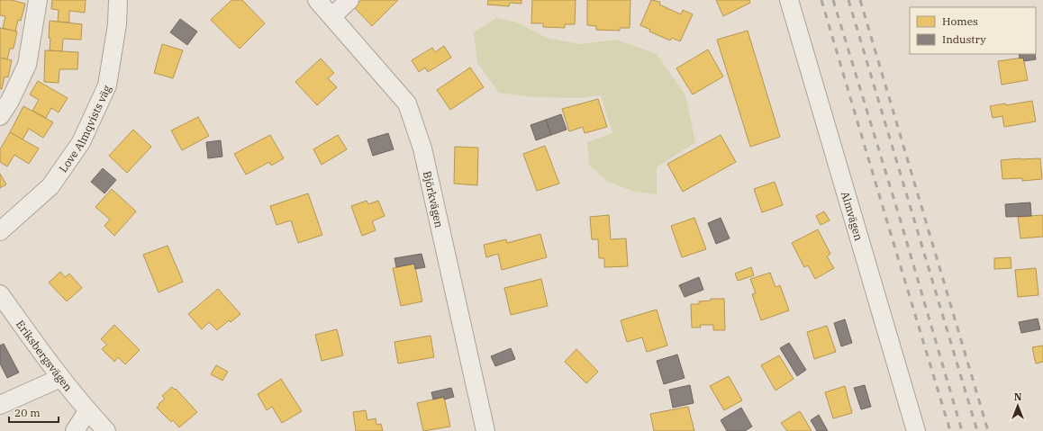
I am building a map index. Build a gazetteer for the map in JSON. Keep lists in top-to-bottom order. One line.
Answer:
{"streets":{"street":["Love Almqvists väg","Björkvägen","Almvägen","Eriksbergsvägen"]},"legend":["Homes","Industry"],"scale_bar":"20 m","north":"top"}
